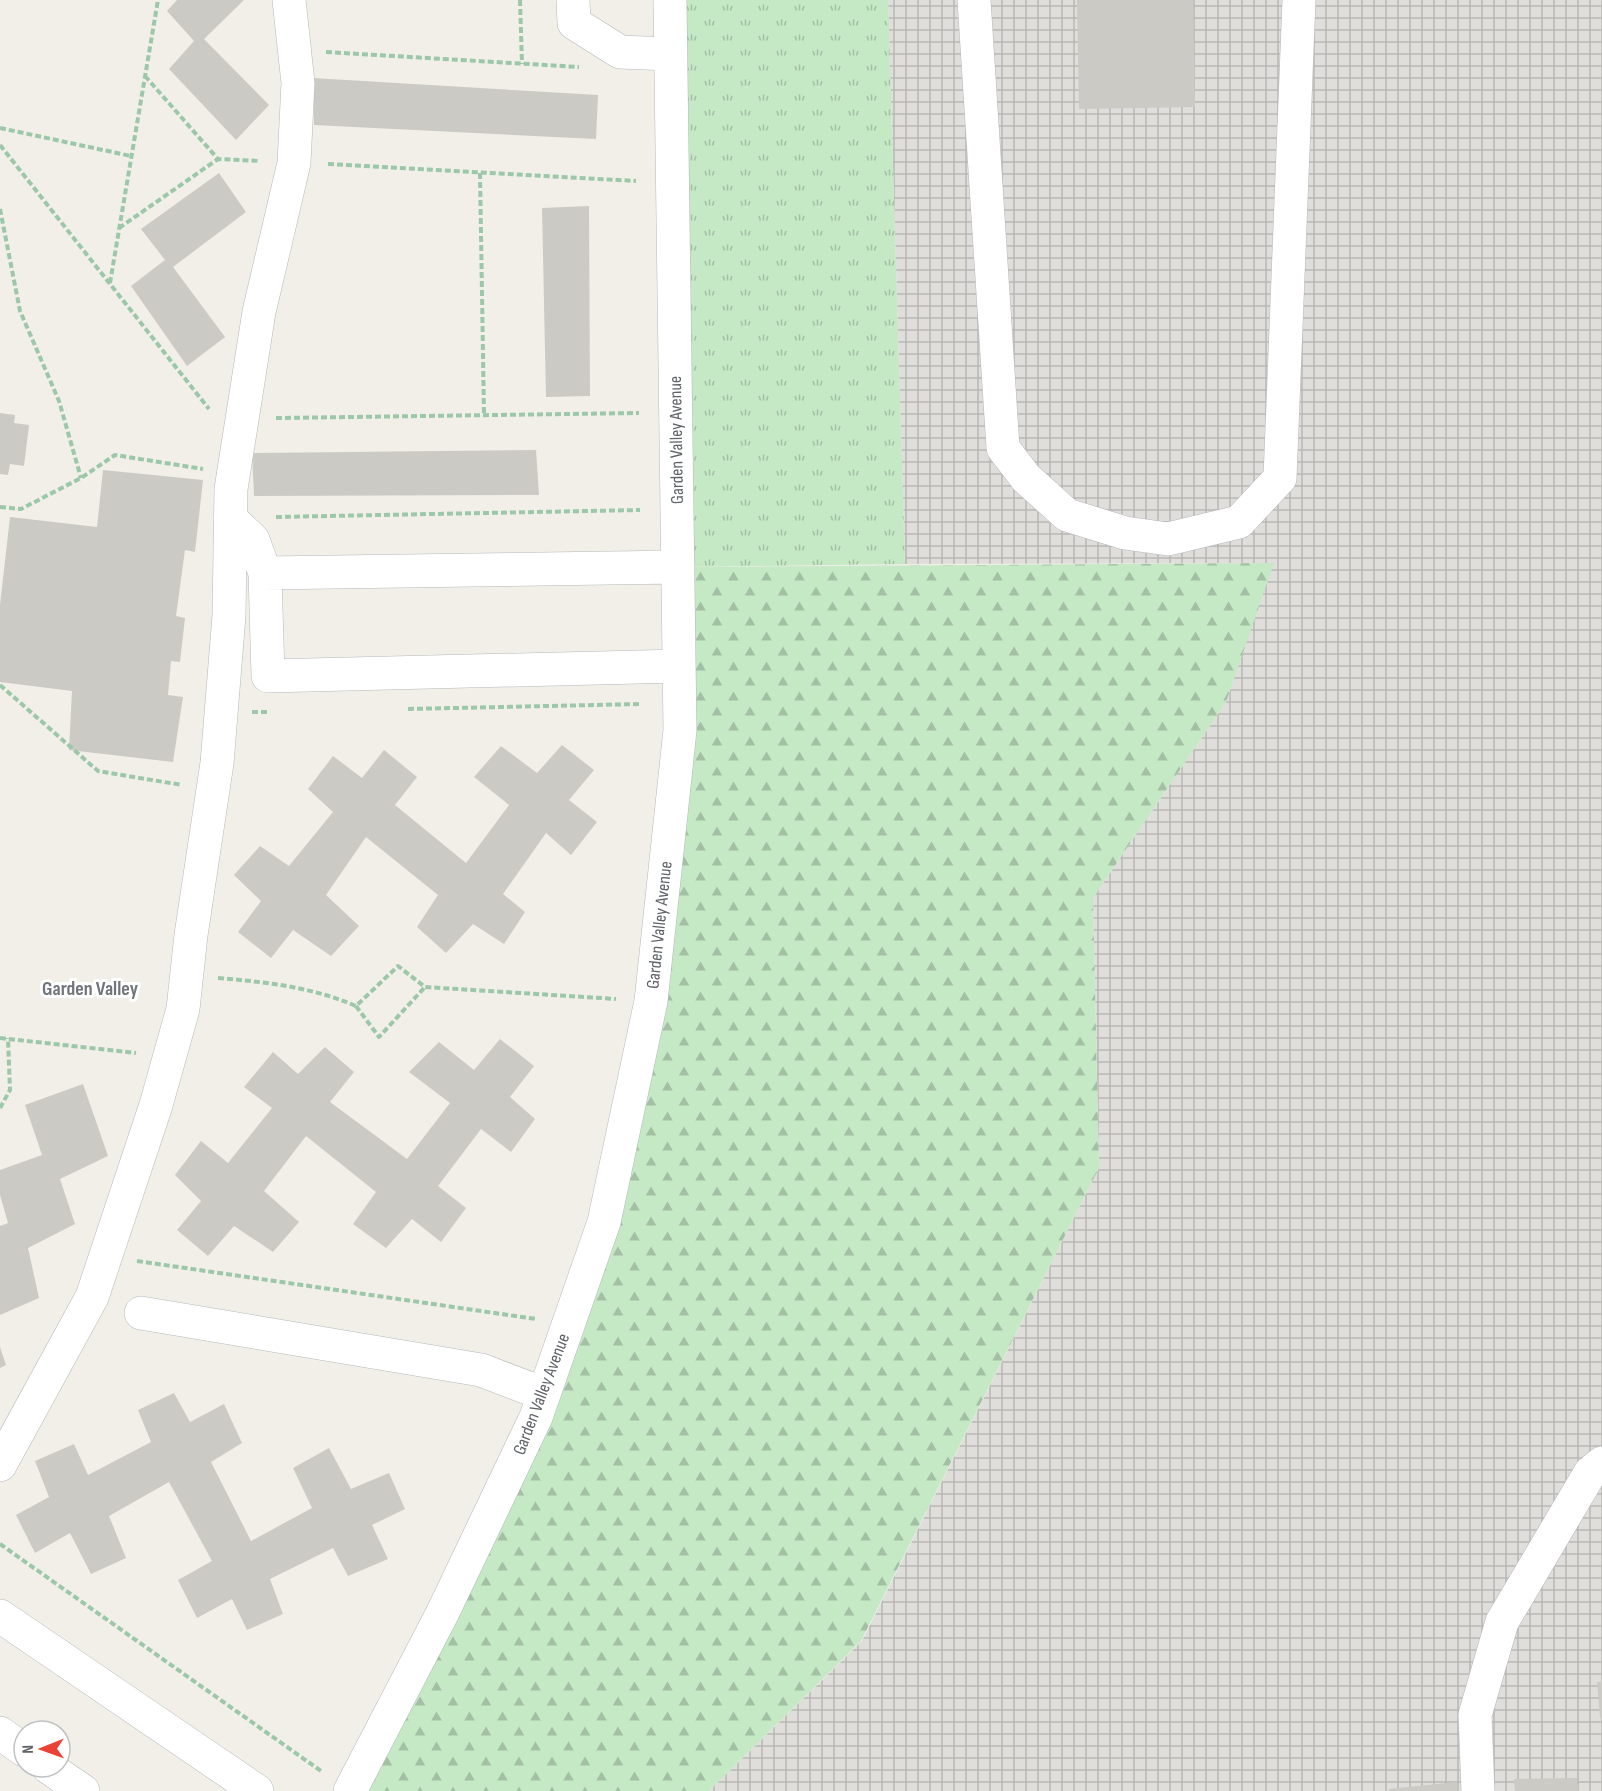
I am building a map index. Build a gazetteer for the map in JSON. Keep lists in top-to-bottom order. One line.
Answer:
{"streets":{"street":["Garden Valley Avenue"]},"districts":["Garden Valley"],"north":"left"}
